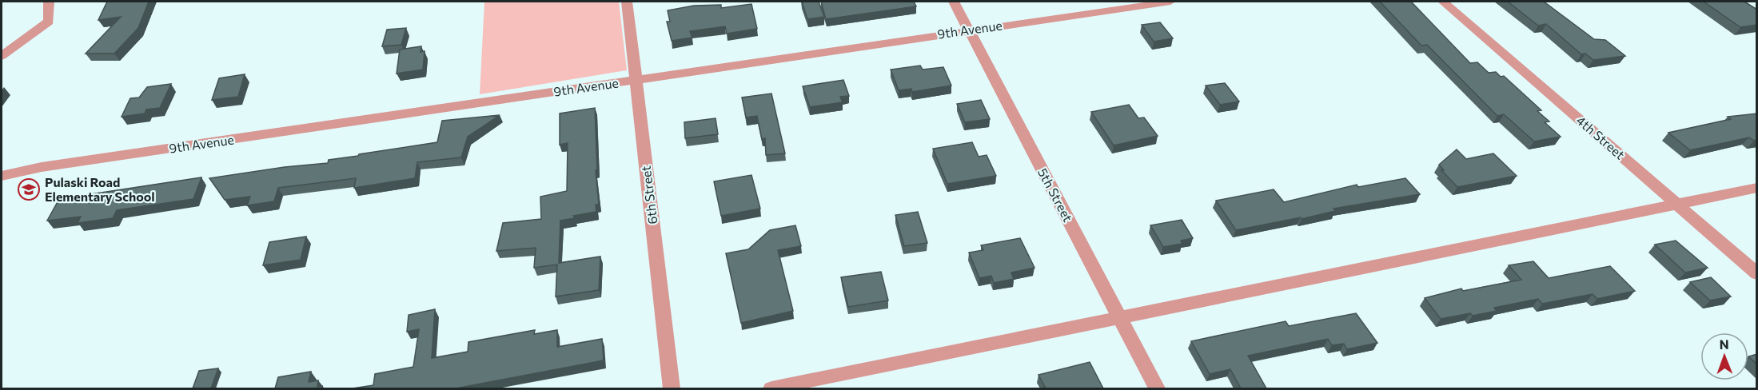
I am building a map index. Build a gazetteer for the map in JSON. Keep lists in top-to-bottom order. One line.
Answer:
{"streets":{"street":["9th Avenue","4th Street","6th Street","5th Street"]},"crossings":[["9th Avenue","6th Street"],["9th Avenue","5th Street"]],"places":{"school or university":["Pulaski Road Elementary School"]},"north":"top"}
